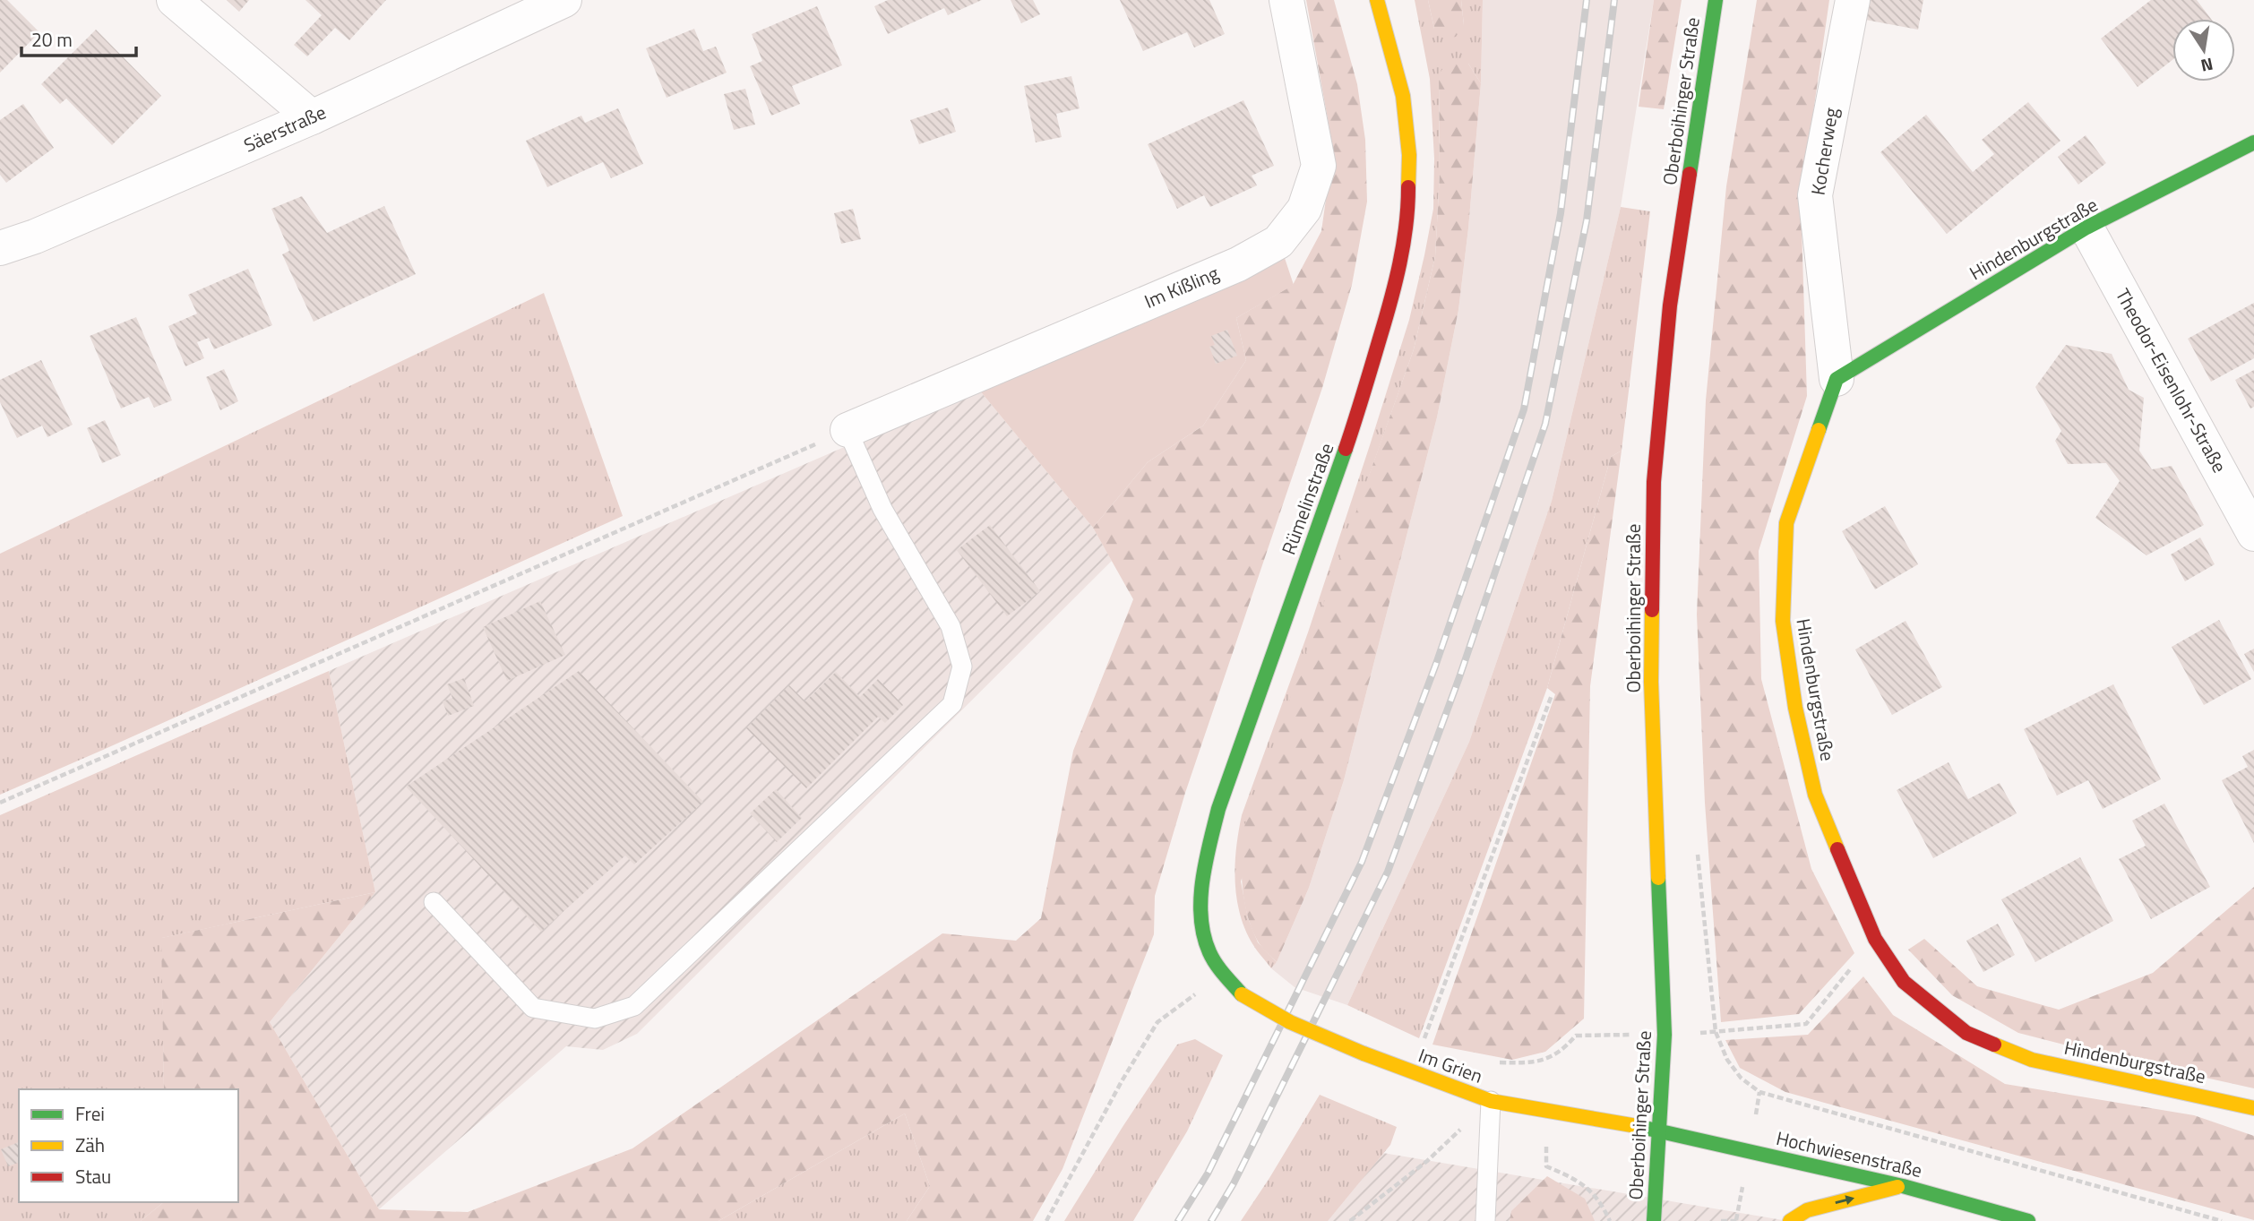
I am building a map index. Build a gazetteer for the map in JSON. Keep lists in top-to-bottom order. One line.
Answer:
{"streets":{"street":["Oberboihinger Straße","Säerstraße","Kocherweg","Hindenburgstraße","Im Kißling","Theodor-Eisenlohr-Straße","Rümelinstraße","Im Grien","Hochwiesenstraße"]},"crossings":[["Oberboihinger Straße","Im Grien"],["Oberboihinger Straße","Hochwiesenstraße"],["Kocherweg","Hindenburgstraße"],["Hindenburgstraße","Theodor-Eisenlohr-Straße"],["Rümelinstraße","Im Grien"],["Im Grien","Hochwiesenstraße"]],"legend":["Frei","Zäh","Stau"],"scale_bar":"20 m","north":"bottom"}
